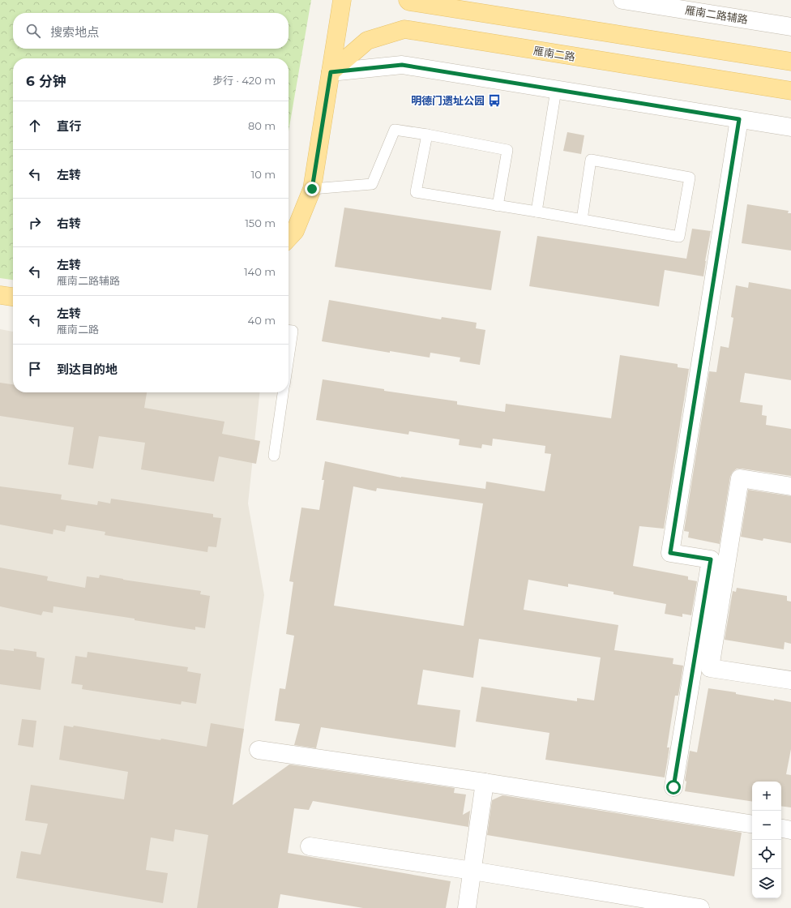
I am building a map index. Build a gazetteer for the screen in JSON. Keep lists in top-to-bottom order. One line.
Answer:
{"streets":{"main road":["雁南二路"],"street":["雁南二路辅路"]},"places":{"bus stop":["明德门遗址公园"]},"page":{"search":"搜索地点","heading":["6 分钟","步行 · 420 m"],"list":[["直行","80 m"],["左转","10 m"],["右转","150 m"],["左转","雁南二路辅路","140 m"],["左转","雁南二路","40 m"],"到达目的地"],"map_buttons":["+","−"]}}
